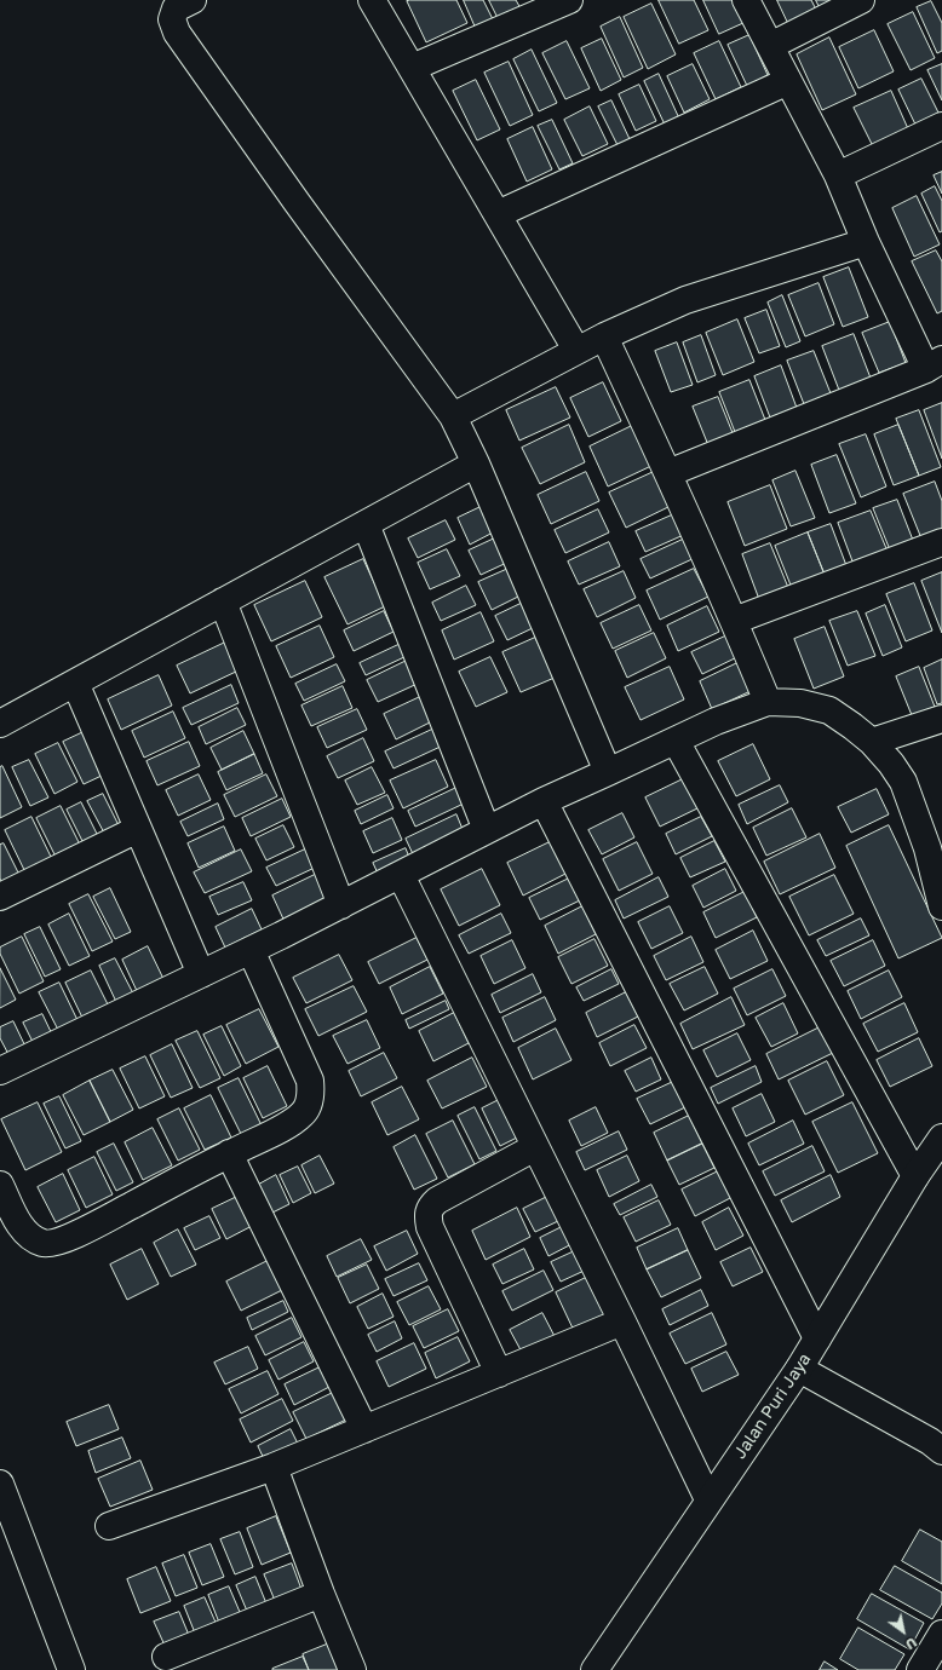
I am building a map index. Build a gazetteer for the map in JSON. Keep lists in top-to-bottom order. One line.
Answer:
{"streets":{"street":["Jalan Puri Jaya"]},"north":"bottom right"}
